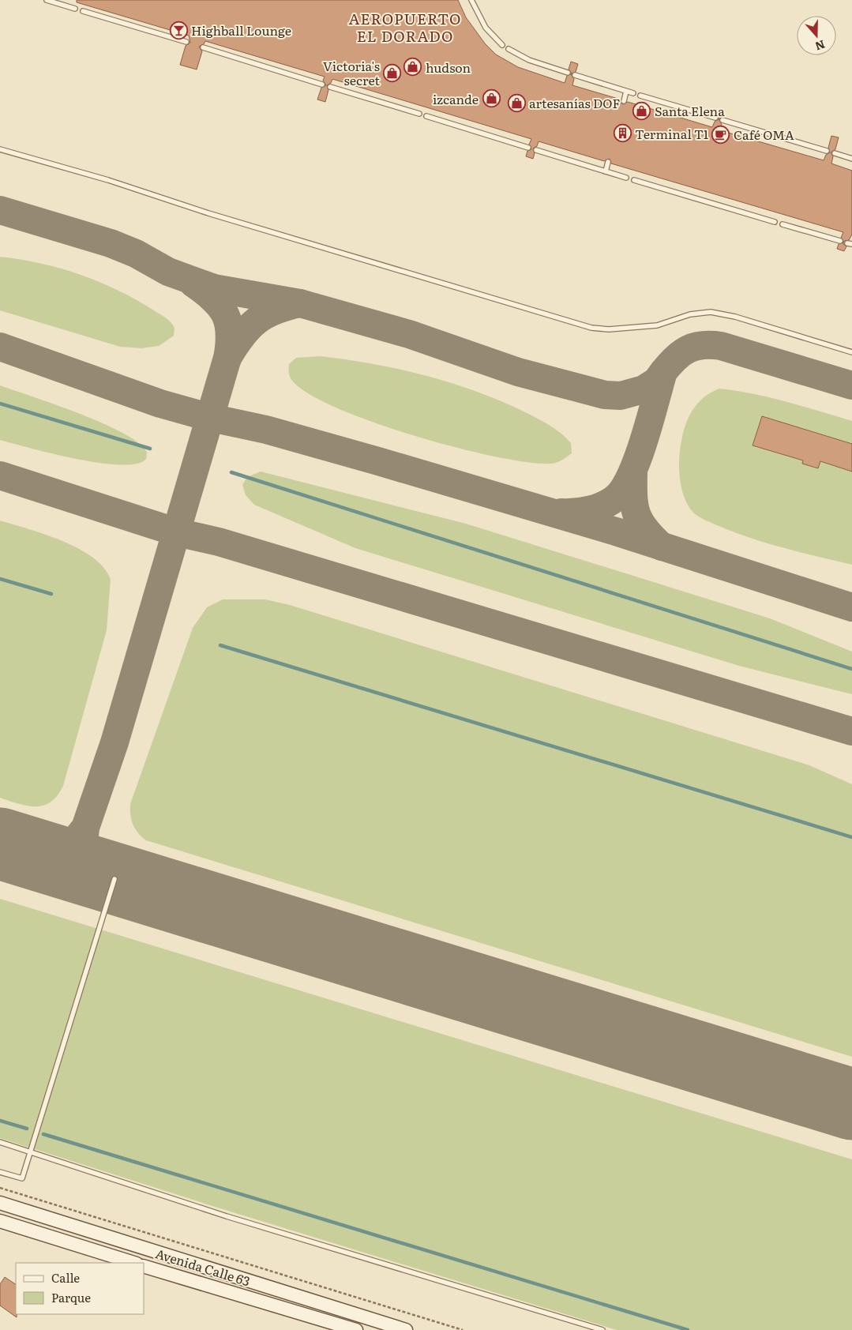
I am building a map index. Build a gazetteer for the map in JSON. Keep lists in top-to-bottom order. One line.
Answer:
{"streets":{"main road":["Avenida Calle 63"]},"districts":["AEROPUERTO EL DORADO"],"places":{"bar":["Highball Lounge"],"shop":["hudson","Victoria's secret","izcande","artesanías DOF","Santa Elena"],"building":["Terminal T1"],"cafe":["Café OMA"]},"legend":["Calle","Parque"],"north":"bottom"}
